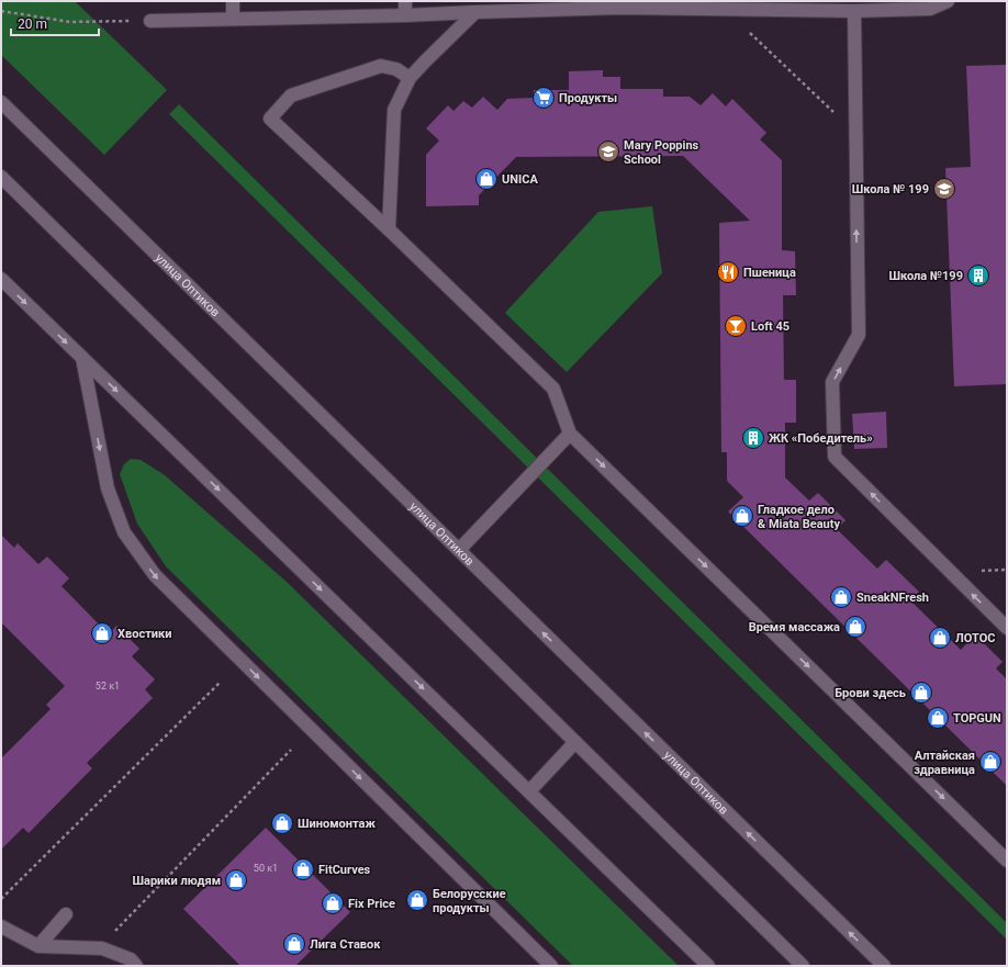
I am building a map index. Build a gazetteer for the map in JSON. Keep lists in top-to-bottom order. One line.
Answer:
{"streets":{"street":["улица Оптиков"]},"places":{"supermarket":["Продукты"],"school or university":["Mary Poppins School","Школа № 199"],"shop":["UNICA","Гладкое дело & Miata Beauty","SneakNFresh","Время массажа","Хвостики","ЛОТОС","Брови здесь","TOPGUN","Алтайская здравница","Шиномонтаж","FitCurves","Шарики людям","Белорусские продукты","Fix Price","Лига Ставок"],"restaurant":["Пшеница"],"building":["Школа №199","ЖК «Победитель»"],"bar":["Loft 45"]},"house_numbers":["52 к1","50 к1"],"scale_bar":"20 m"}
